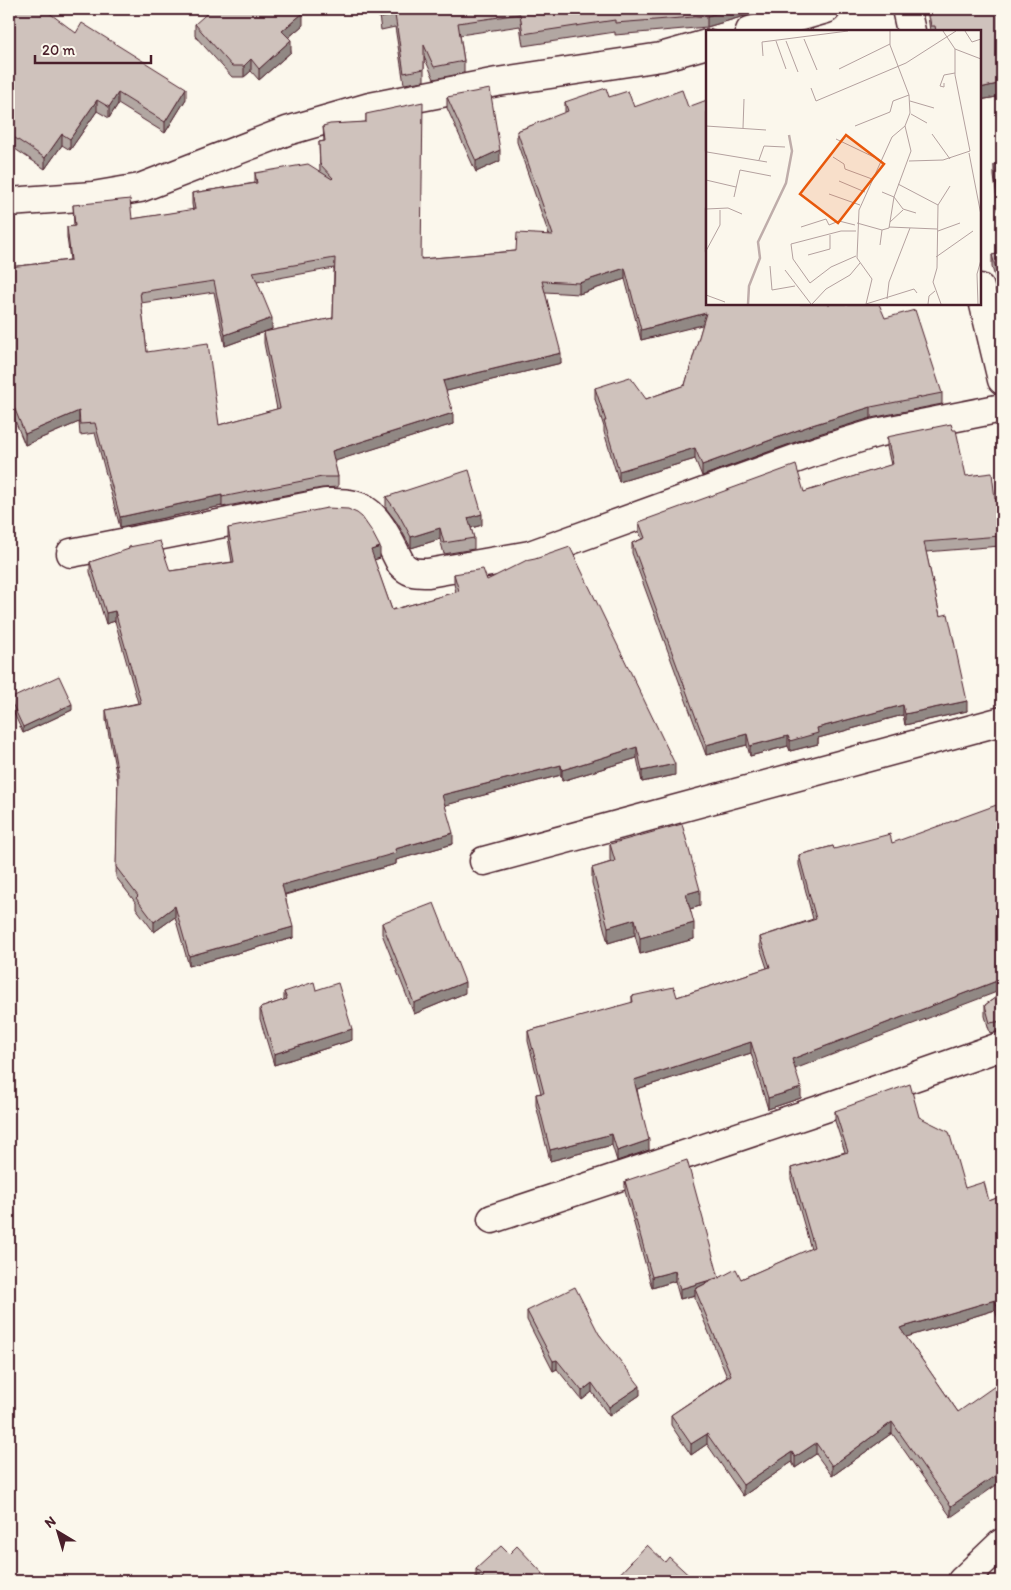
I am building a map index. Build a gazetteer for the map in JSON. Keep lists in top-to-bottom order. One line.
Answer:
{"scale_bar":"20 m","north":"top left"}
